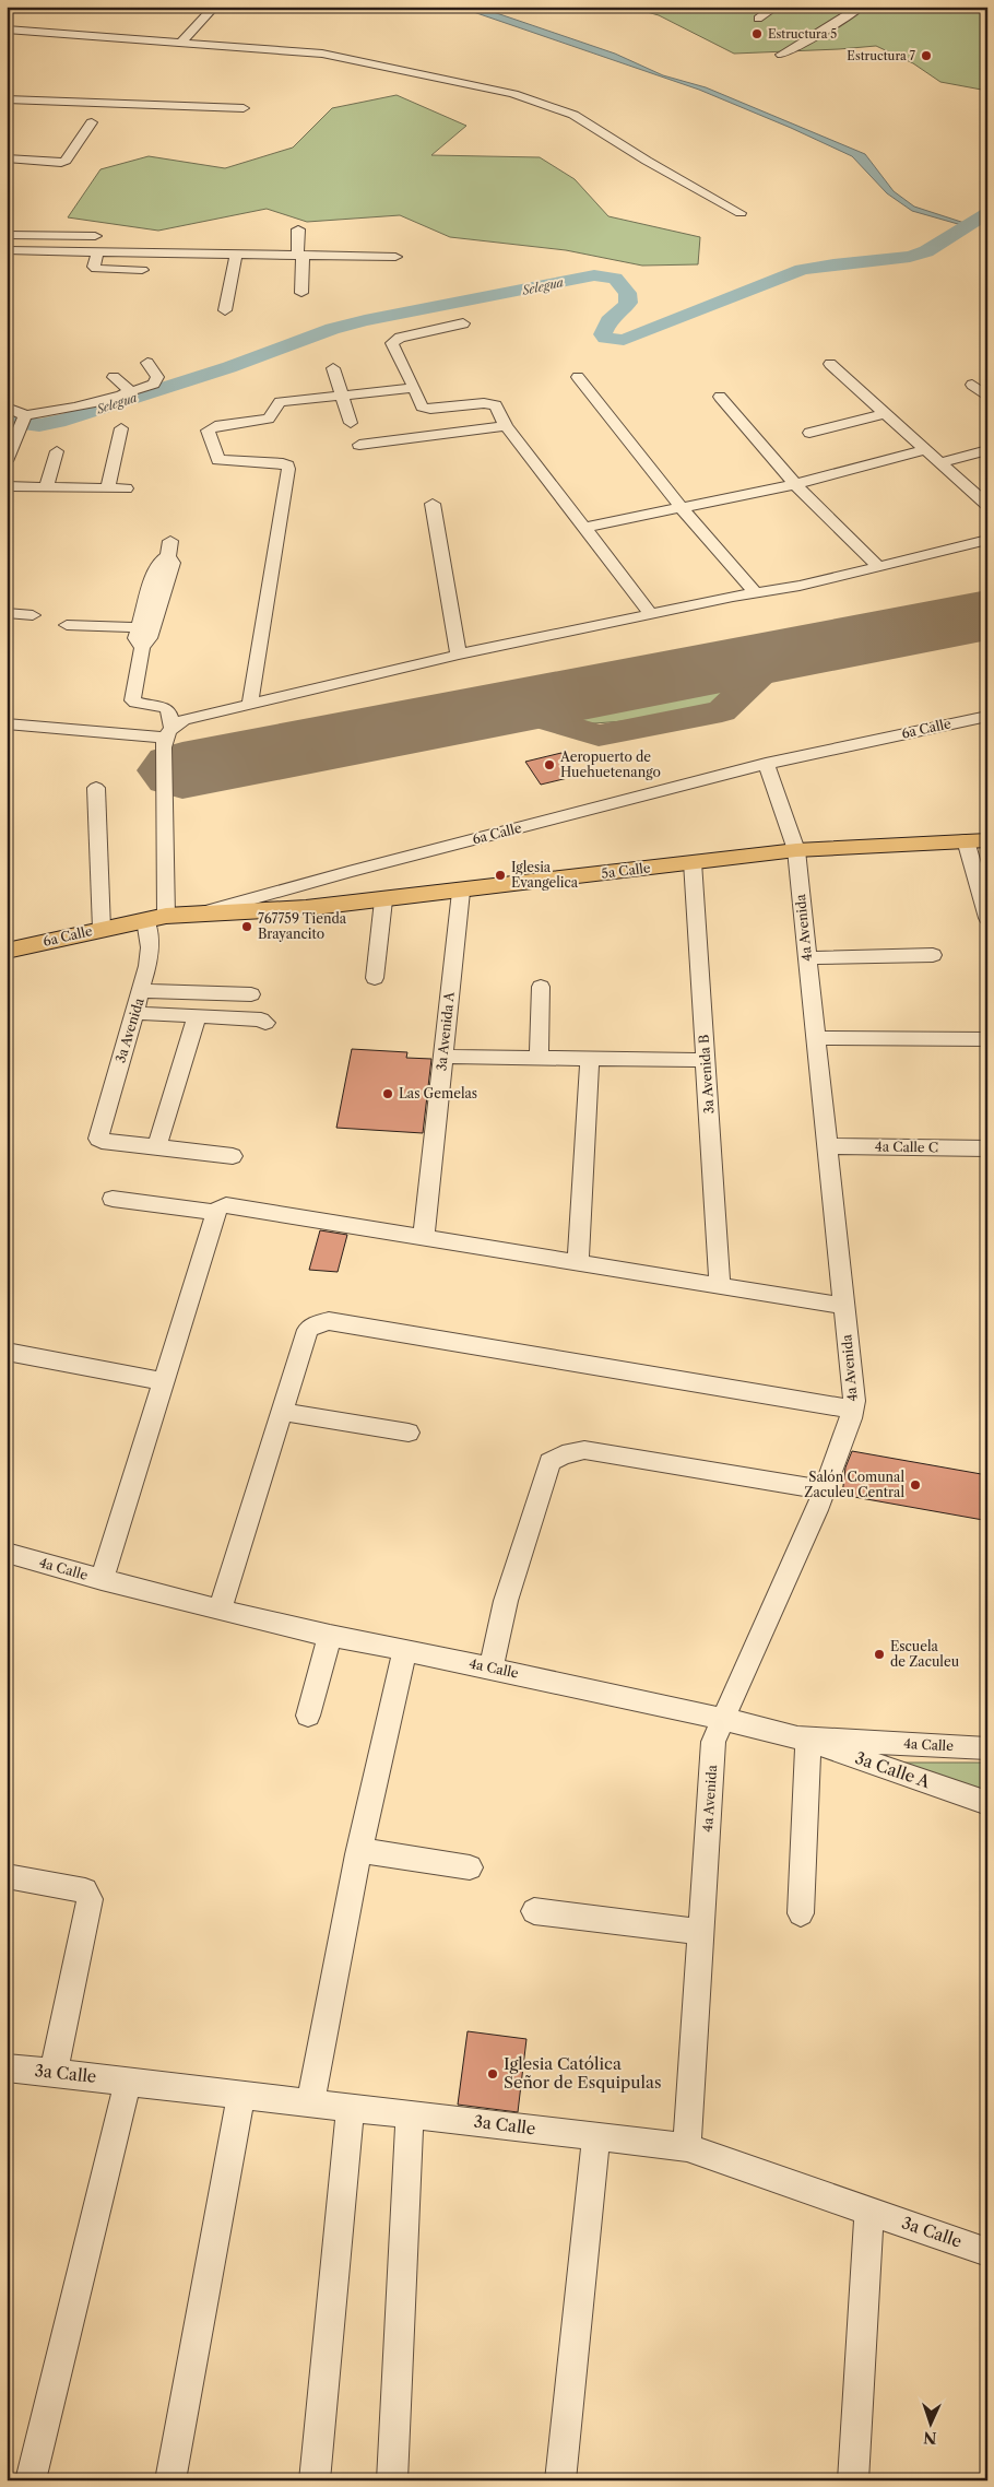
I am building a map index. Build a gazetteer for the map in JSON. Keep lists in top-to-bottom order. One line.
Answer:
{"streets":{"main road":["6a Calle","5a Calle"],"street":["4a Avenida","3a Avenida","3a Avenida A","3a Avenida B","4a Calle C","4a Calle","3a Calle A","3a Calle"]},"crossings":[["6a Calle","5a Calle"],["6a Calle","4a Avenida"],["6a Calle","3a Avenida"],["5a Calle","4a Avenida"],["5a Calle","3a Avenida A"],["5a Calle","3a Avenida B"],["4a Avenida","4a Calle C"],["4a Avenida","4a Calle"],["4a Avenida","3a Calle"],["4a Calle","3a Calle A"]],"water":["Selegua"],"places":["Estructura 5","Estructura 7","Aeropuerto de Huehuetenango","Iglesia Evangelica","767759 Tienda Brayancito","Las Gemelas","Salón Comunal Zaculeu Central","Escuela de Zaculeu","Iglesia Católica Señor de Esquipulas"],"north":"bottom"}
